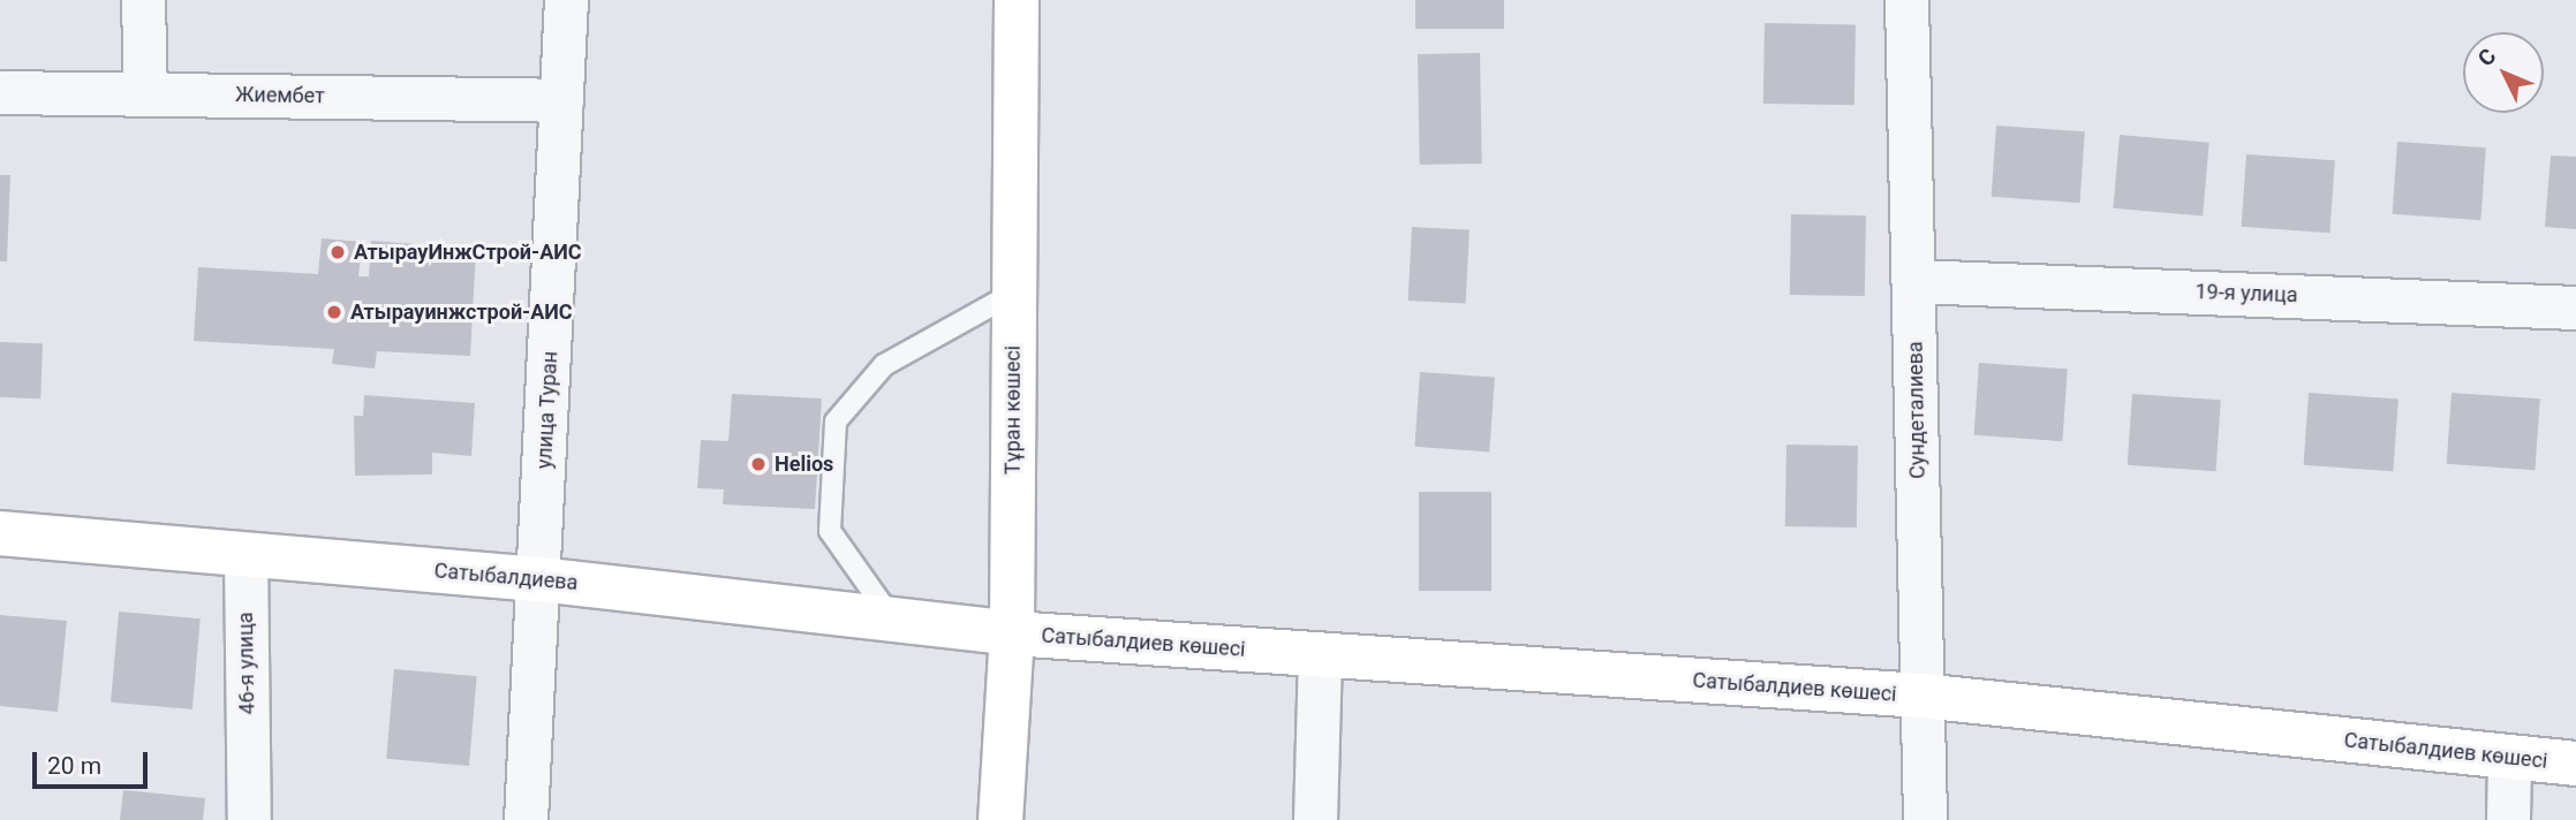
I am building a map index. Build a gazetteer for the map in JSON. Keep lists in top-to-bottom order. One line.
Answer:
{"streets":{"main road":["Тұран көшесі","Сатыбалдиева","Сатыбалдиев көшесі"],"street":["Жиембет","19-я улица","улица Туран","Сундеталиева","46-я улица"]},"crossings":[["Жиембет","улица Туран"],["19-я улица","Сундеталиева"],["улица Туран","Сатыбалдиева"],["Тұран көшесі","Сатыбалдиева"],["Тұран көшесі","Сатыбалдиев көшесі"],["Сундеталиева","Сатыбалдиев көшесі"],["Сатыбалдиева","Сатыбалдиев көшесі"],["Сатыбалдиева","46-я улица"]],"places":["АтырауИнжСтрой-АИС","Атырауинжстрой-АИС","Helios"],"scale_bar":"20 m","north":"top left"}
